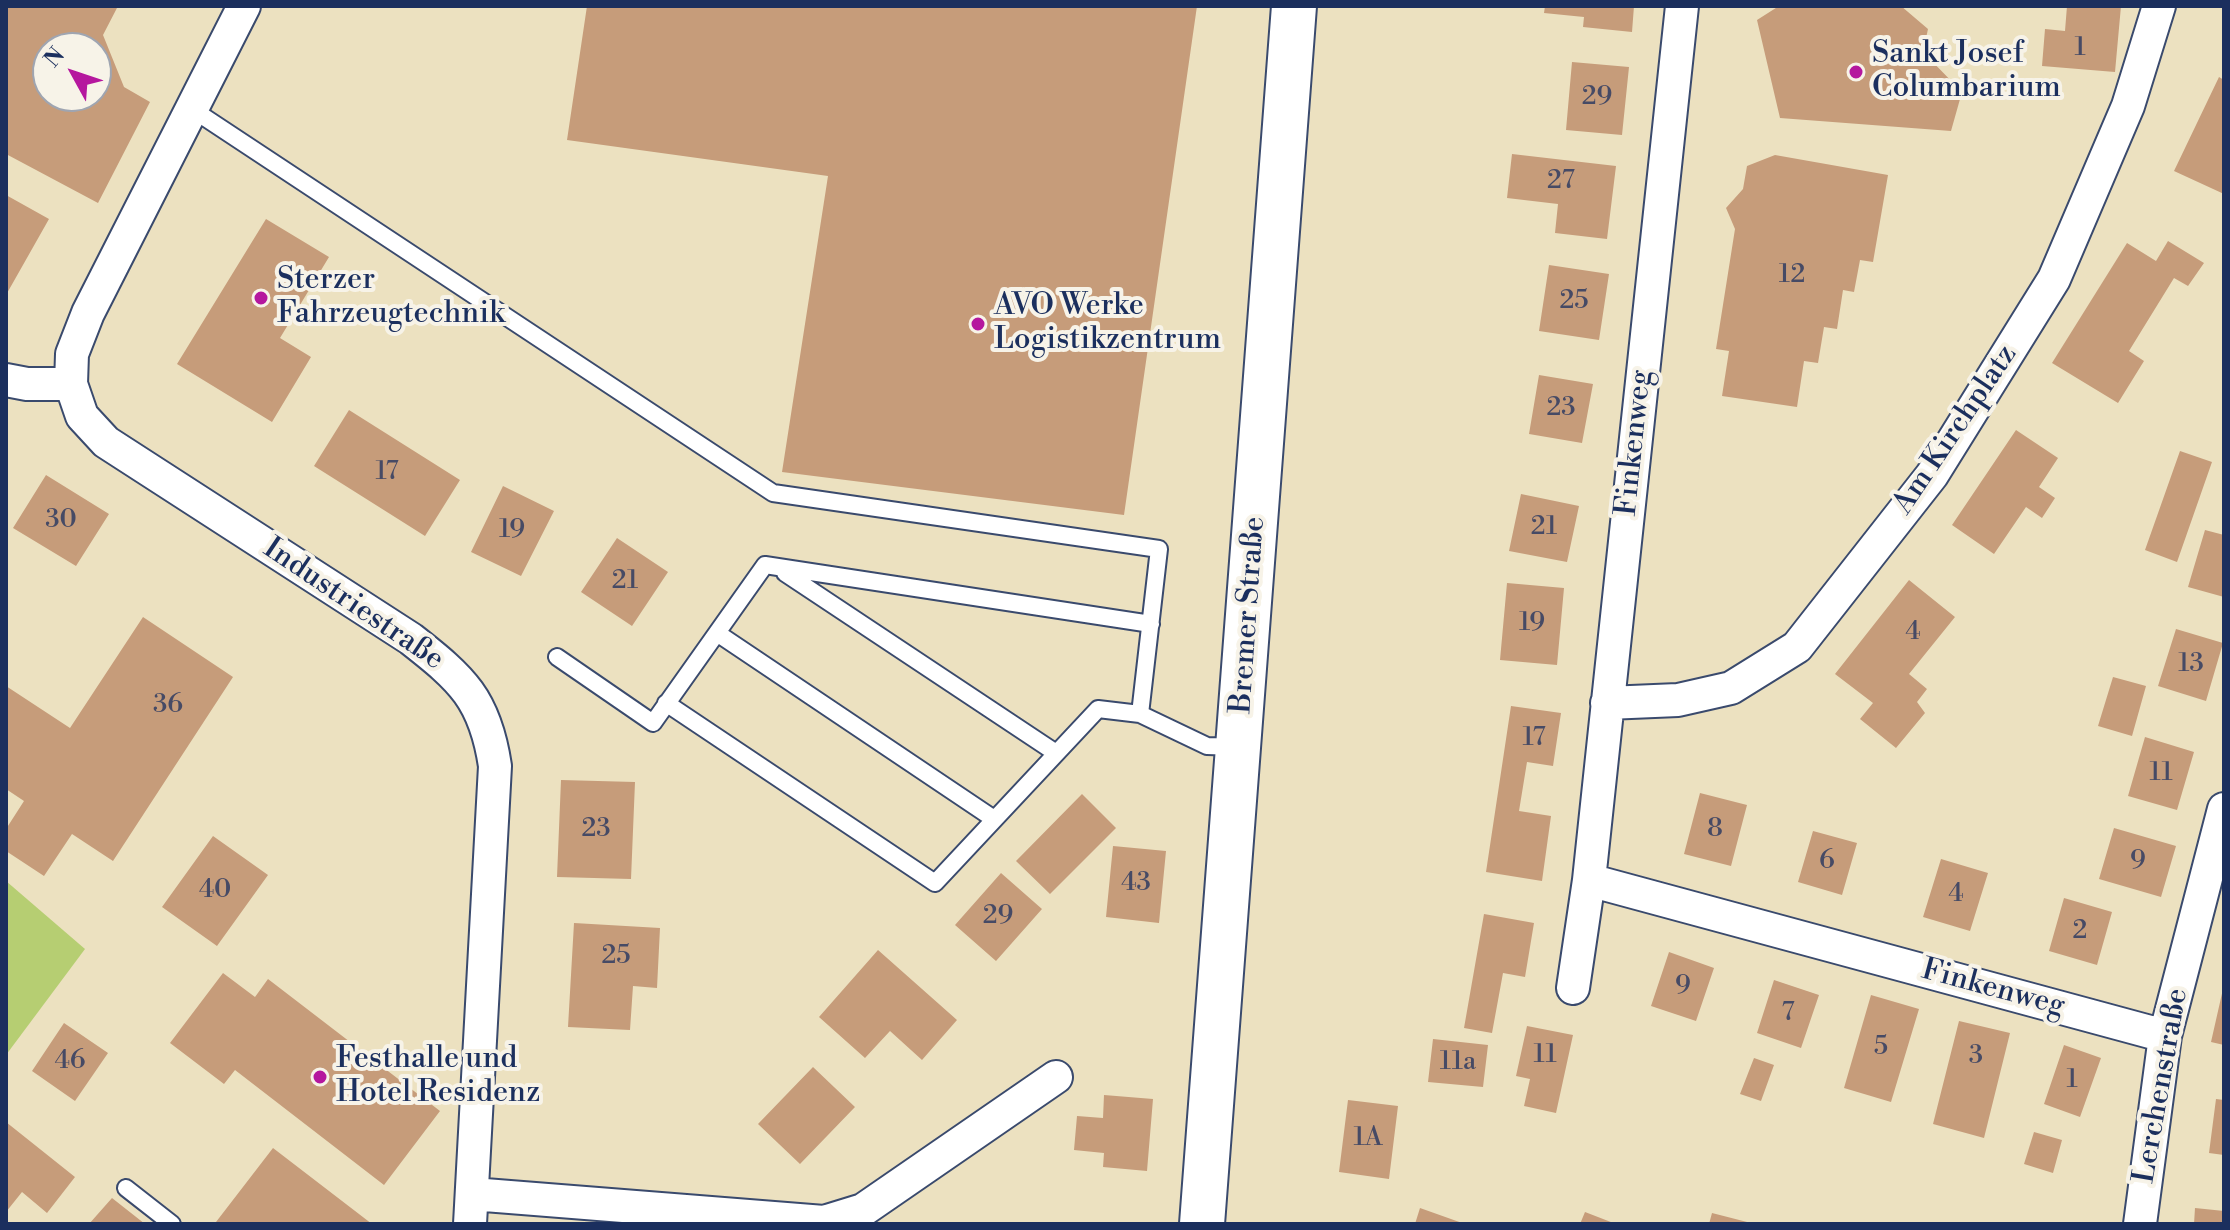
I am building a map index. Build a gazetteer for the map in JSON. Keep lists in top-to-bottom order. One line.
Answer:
{"streets":{"street":["Am Kirchplatz","Finkenweg","Industriestraße","Bremer Straße","Lerchenstraße"]},"crossings":[["Am Kirchplatz","Finkenweg"],["Finkenweg","Lerchenstraße"]],"places":["Sankt Josef Columbarium","Sterzer Fahrzeugtechnik","AVO Werke Logistikzentrum","Festhalle und Hotel Residenz"],"house_numbers":["1","29","27","12","25","23","17","30","21","19","21","19","4","13","36","17","11","23","8","6","9","43","40","4","29","2","25","9","7","5","11","3","46","11a","1","1A"],"north":"top left"}
